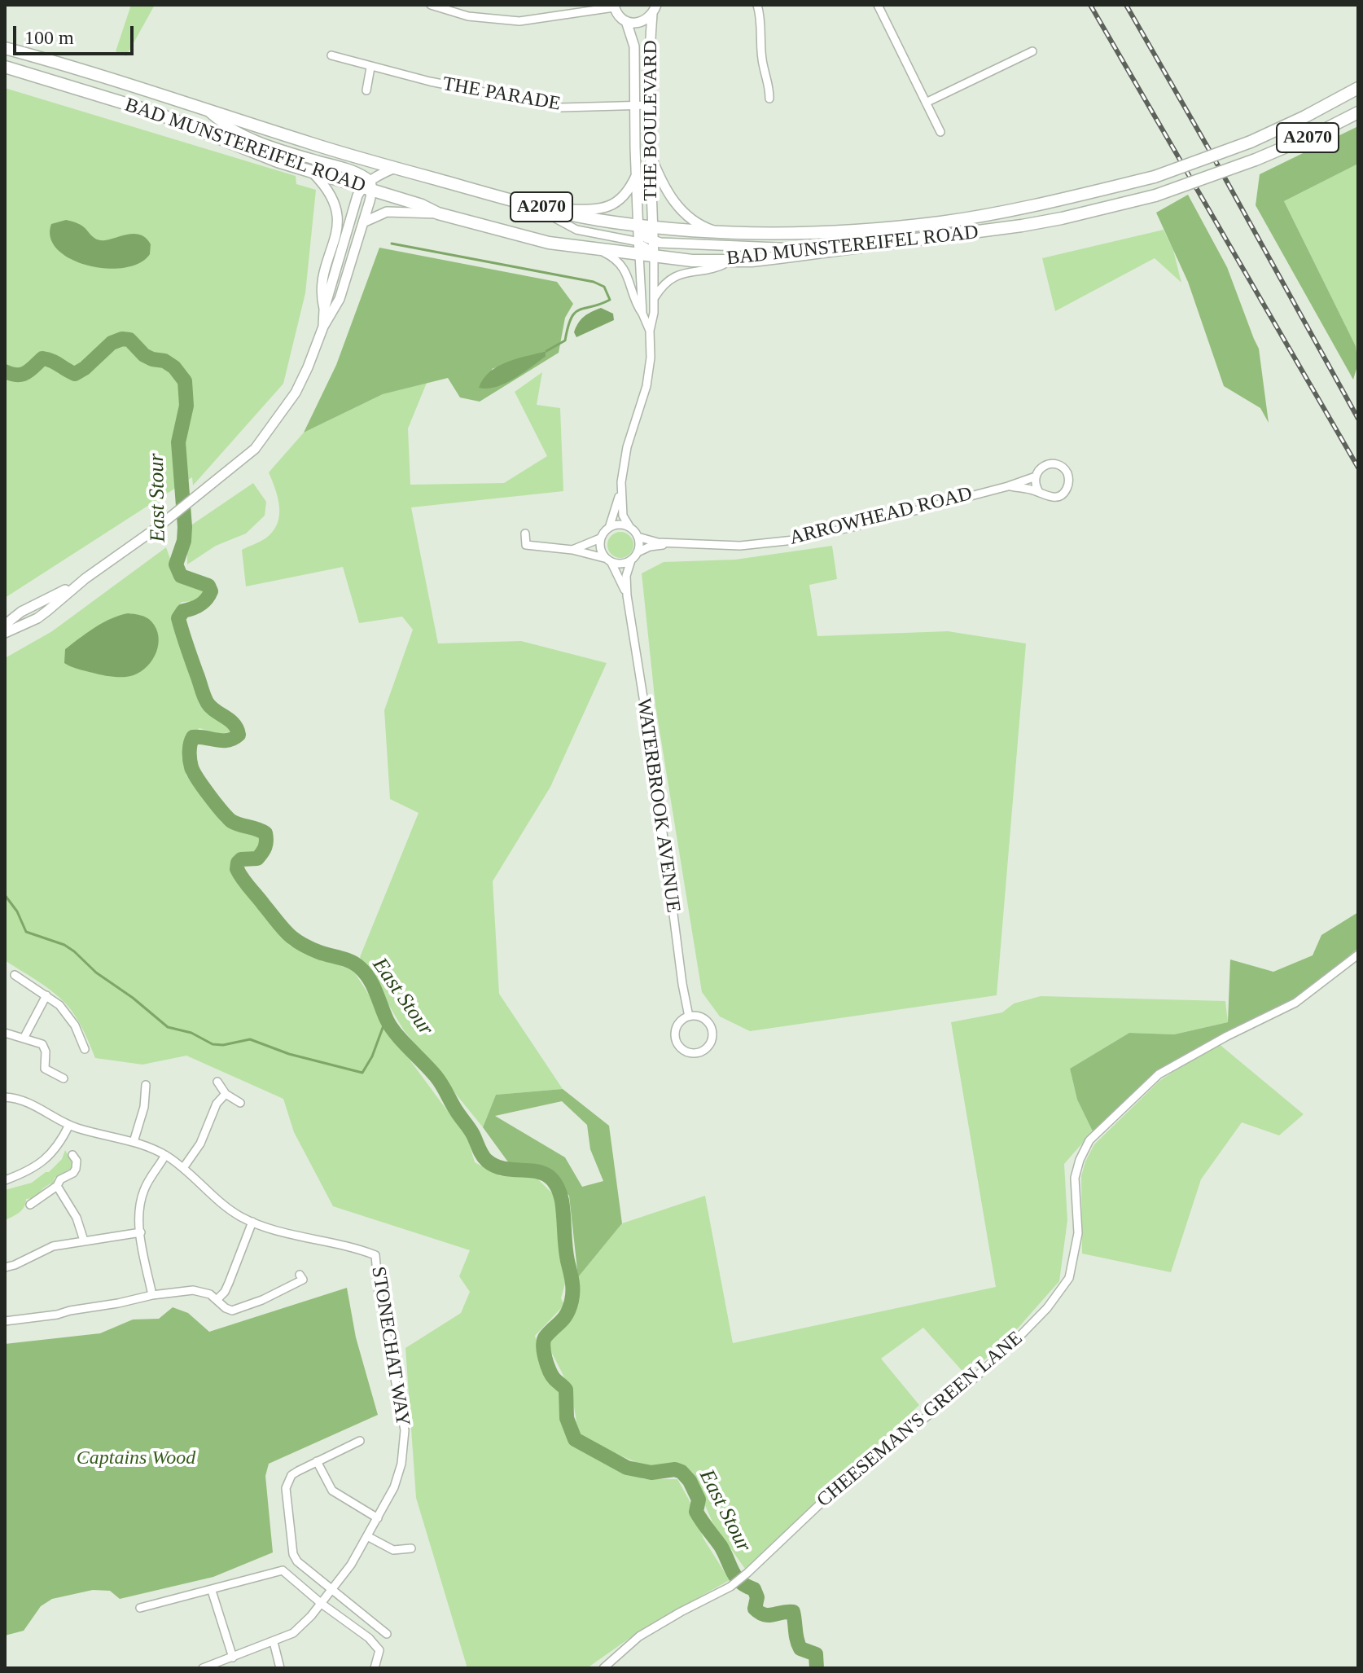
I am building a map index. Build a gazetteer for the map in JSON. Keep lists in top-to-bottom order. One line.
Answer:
{"streets":{"highway":["A2070","BAD MUNSTEREIFEL ROAD"],"street":["THE PARADE","THE BOULEVARD","ARROWHEAD ROAD","WATERBROOK AVENUE","STONECHAT WAY","CHEESEMAN'S GREEN LANE"]},"crossings":[["THE PARADE","THE BOULEVARD"],["THE BOULEVARD","BAD MUNSTEREIFEL ROAD"],["ARROWHEAD ROAD","WATERBROOK AVENUE"]],"water":["East Stour"],"parks":["Captains Wood"],"scale_bar":"100 m"}
